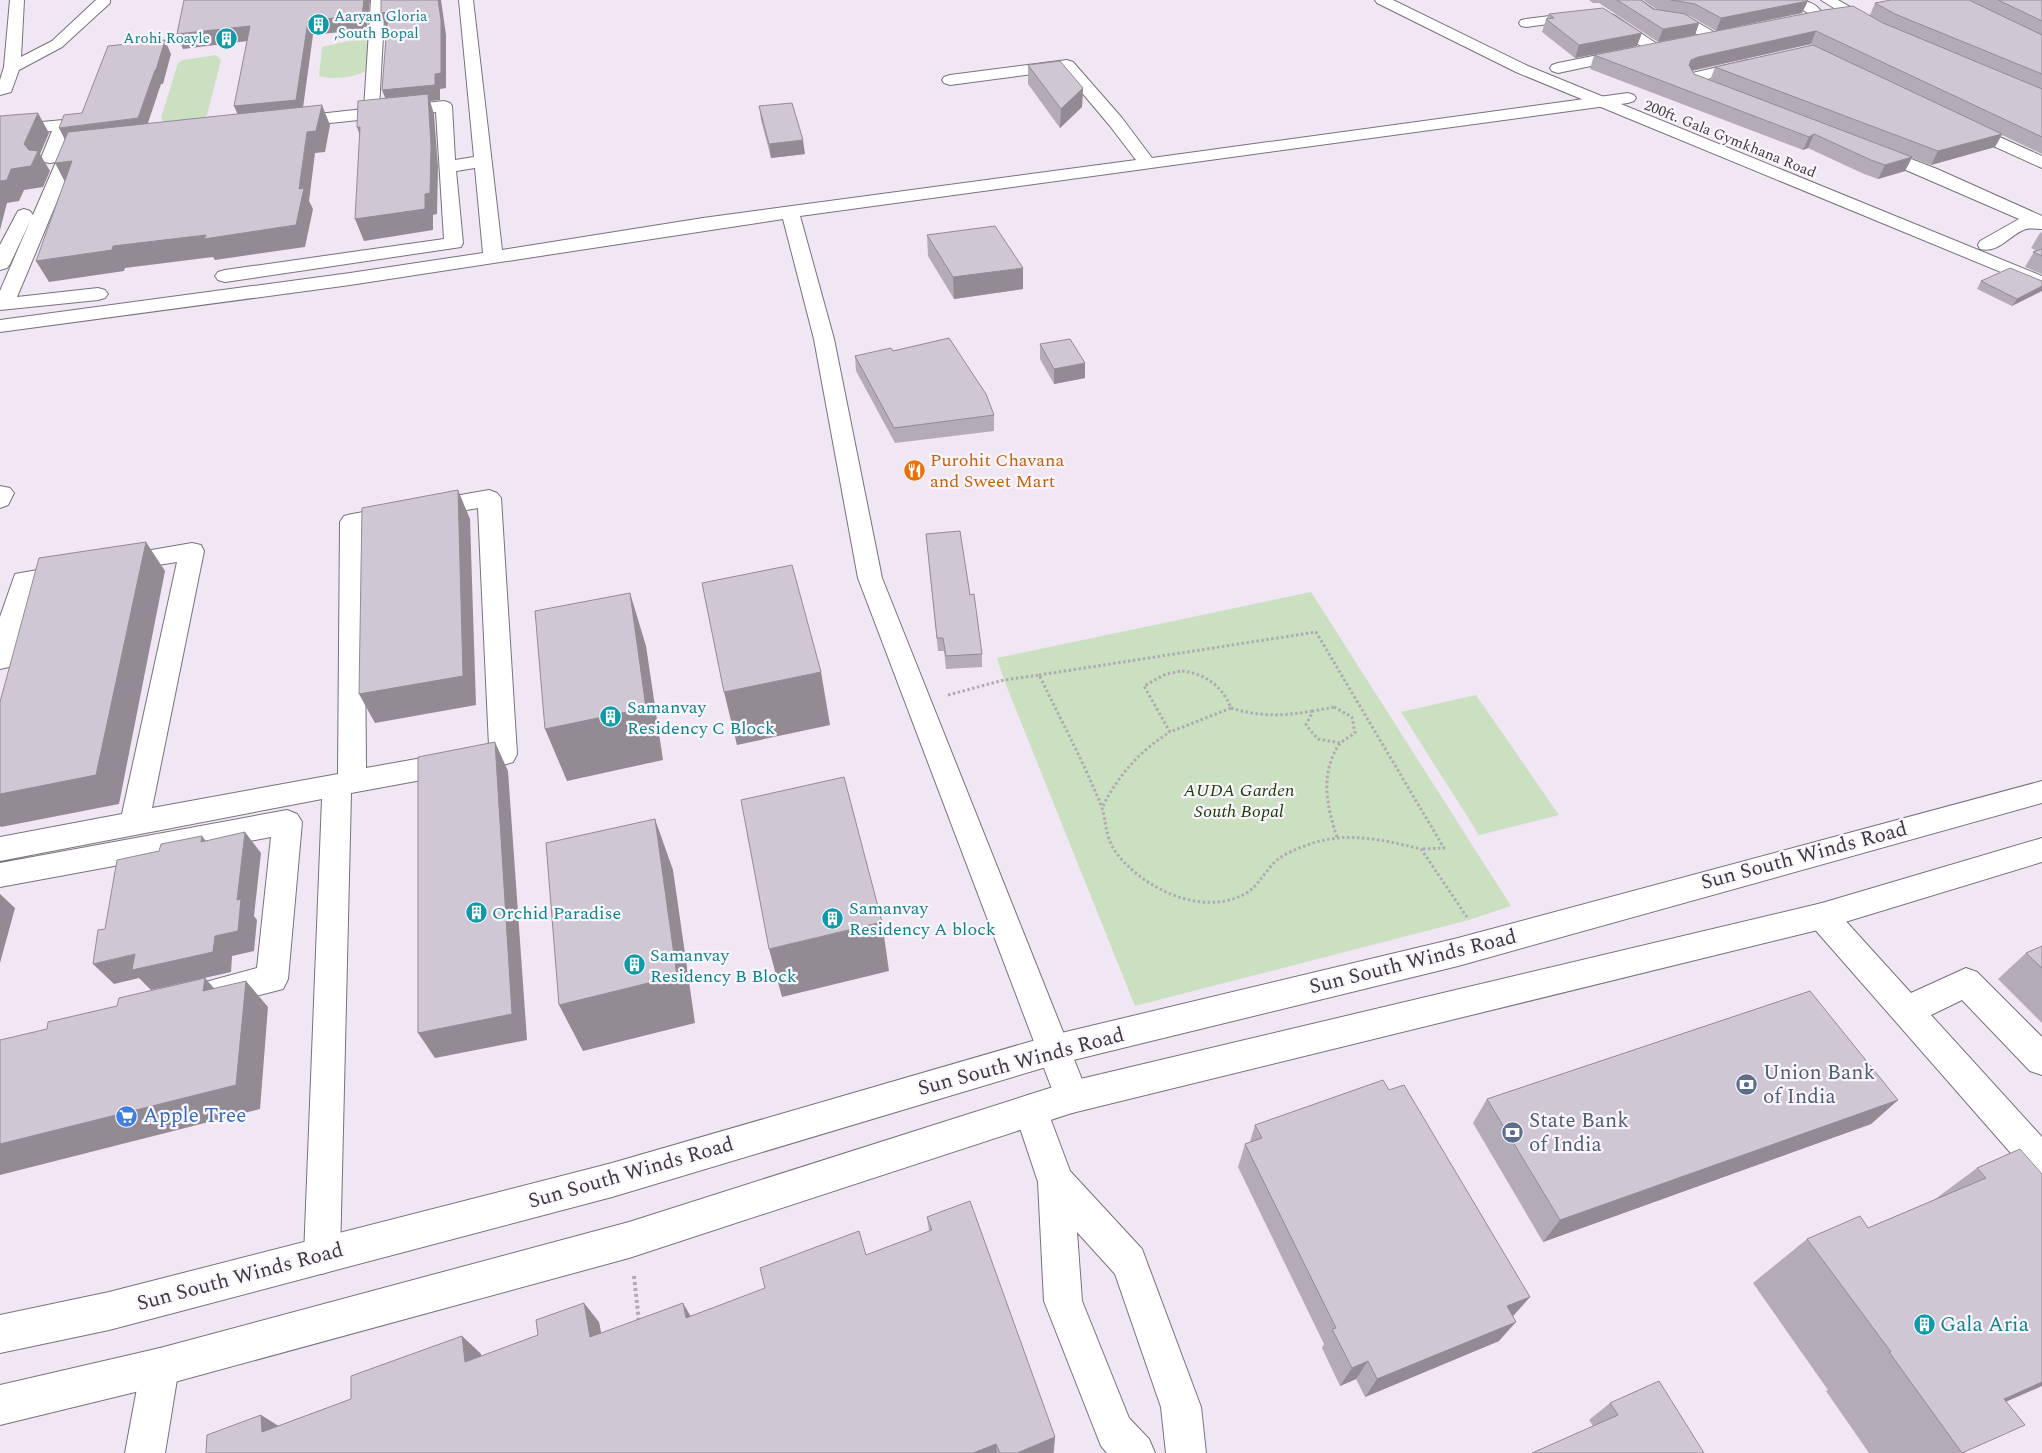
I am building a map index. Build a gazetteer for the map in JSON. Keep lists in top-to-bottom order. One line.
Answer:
{"streets":{"street":["200ft. Gala Gymkhana Road","Sun South Winds Road"]},"parks":["AUDA Garden South Bopal"],"places":{"building":["Aaryan Gloria ,South Bopal","Arohi Roayle","Samanvay Residency C Block","Orchid Paradise","Samanvay Residency A block","Samanvay Residency B Block","Gala Aria"],"restaurant":["Purohit Chavana and Sweet Mart"],"bank":["Union Bank of India","State Bank of India"],"supermarket":["Apple Tree"]}}
